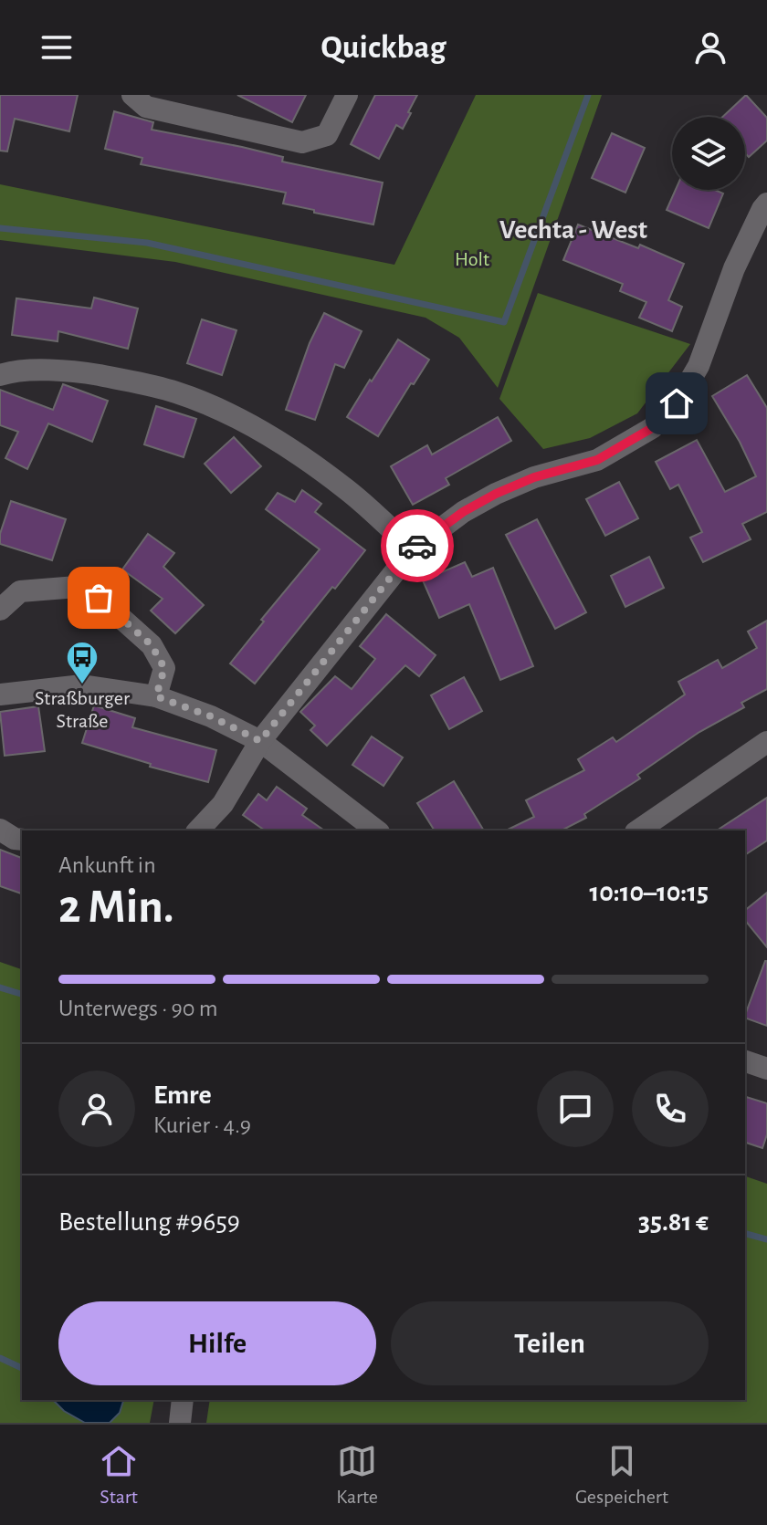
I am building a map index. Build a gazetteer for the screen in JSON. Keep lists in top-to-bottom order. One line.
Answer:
{"districts":["Vechta - West"],"parks":["Holt"],"places":{"bus stop":["Straßburger Straße"]},"page":{"header":"Quickbag","heading":["2 Min.","Ankunft in","10:10–10:15"],"panel":["Emre","Kurier · 4.9","Bestellung #9659","35.81 €"],"bar":"Unterwegs · 90 m","buttons":["Hilfe","Teilen"],"tabs":["Start","Karte","Gespeichert"]}}
